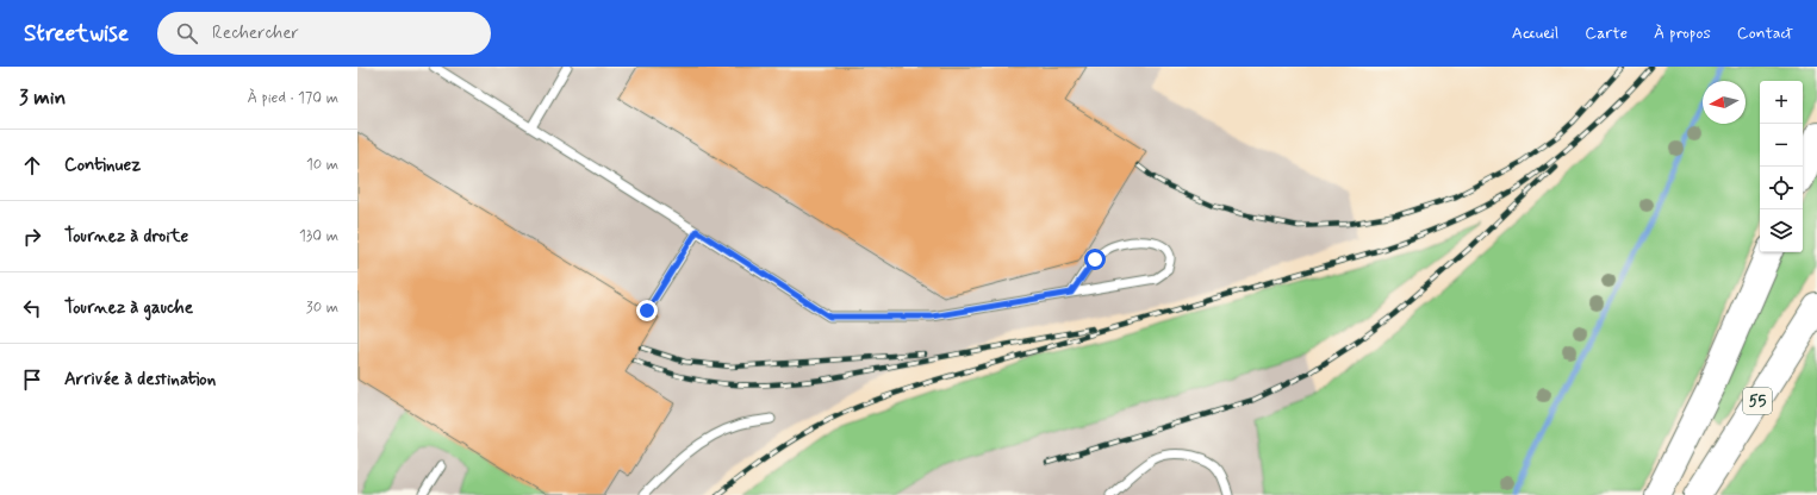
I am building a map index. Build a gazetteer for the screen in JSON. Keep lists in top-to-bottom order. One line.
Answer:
{"streets":{"highway":["55"]},"north":"left","page":{"header":"Streetwise","search":"Rechercher","nav":["Accueil","Carte","À propos","Contact"],"heading":["3 min","À pied · 170 m"],"map_buttons":["+","−"],"list":[["Continuez","10 m"],["Tournez à droite","130 m"],["Tournez à gauche","30 m"],"Arrivée à destination"]}}
